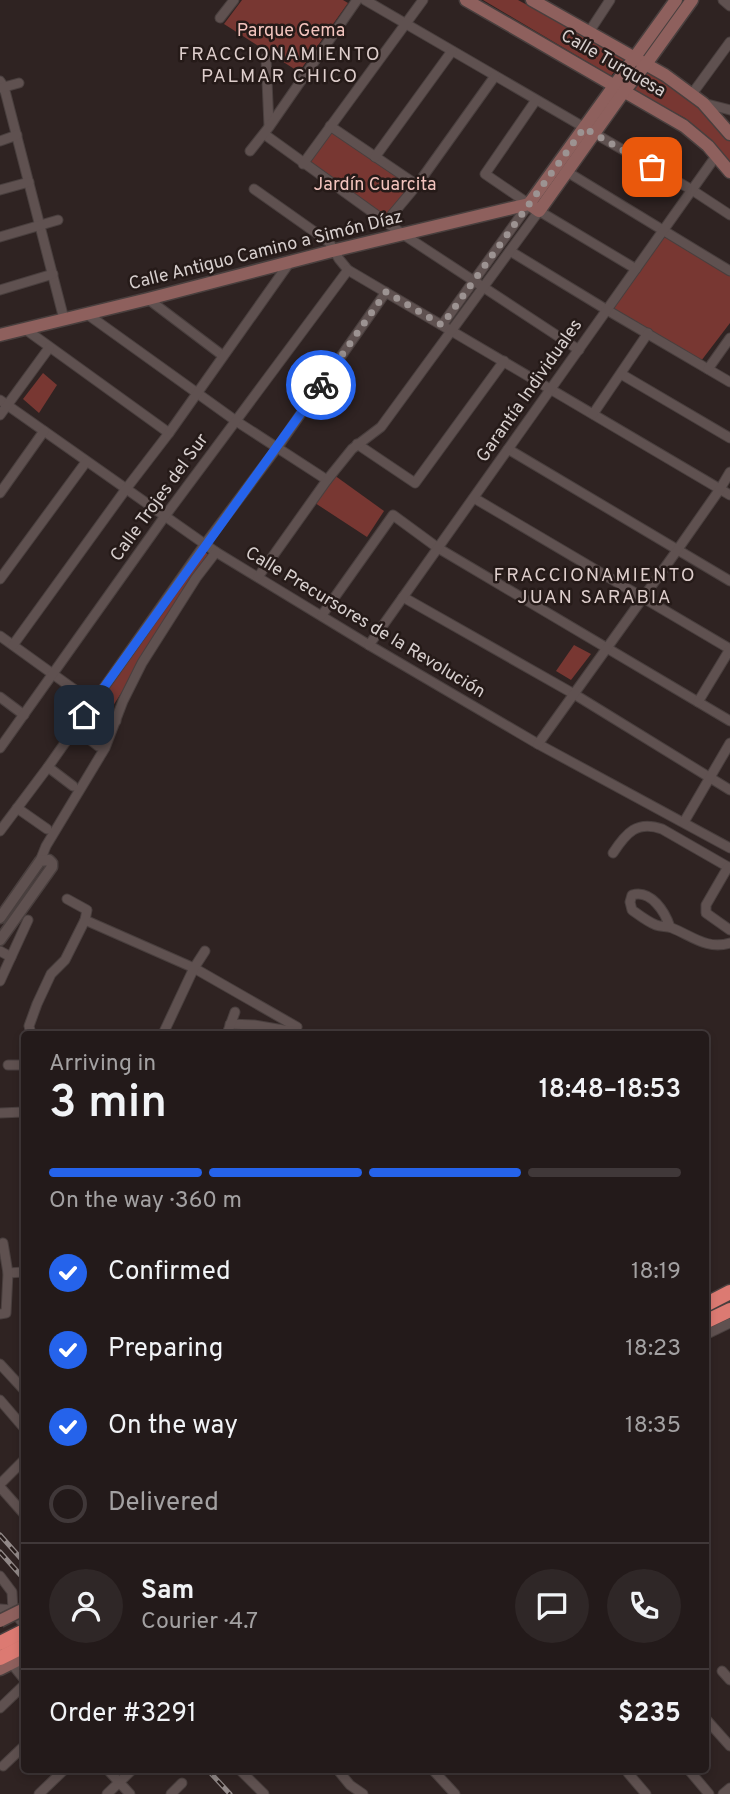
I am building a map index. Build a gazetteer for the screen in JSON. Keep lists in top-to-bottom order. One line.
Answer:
{"streets":{"main road":["Calle Turquesa","Calle Antiguo Camino a Simón Díaz"],"street":["Garantía Individuales","Calle Trojes del Sur","Calle Precursores de la Revolución"]},"crossings":[["Calle Turquesa","Garantía Individuales"],["Garantía Individuales","Calle Precursores de la Revolución"],["Calle Trojes del Sur","Calle Precursores de la Revolución"]],"districts":["FRACCIONAMIENTO PALMAR CHICO","FRACCIONAMIENTO JUAN SARABIA"],"parks":["Parque Gema","Jardín Cuarcita"],"page":{"heading":["3 min","Arriving in","18:48–18:53"],"panel":["Sam","Courier · 4.7","Order #3291","$235"],"bar":"On the way · 360 m","list":[["Confirmed","18:19"],["Preparing","18:23"],["On the way","18:35"],"Delivered"]}}
